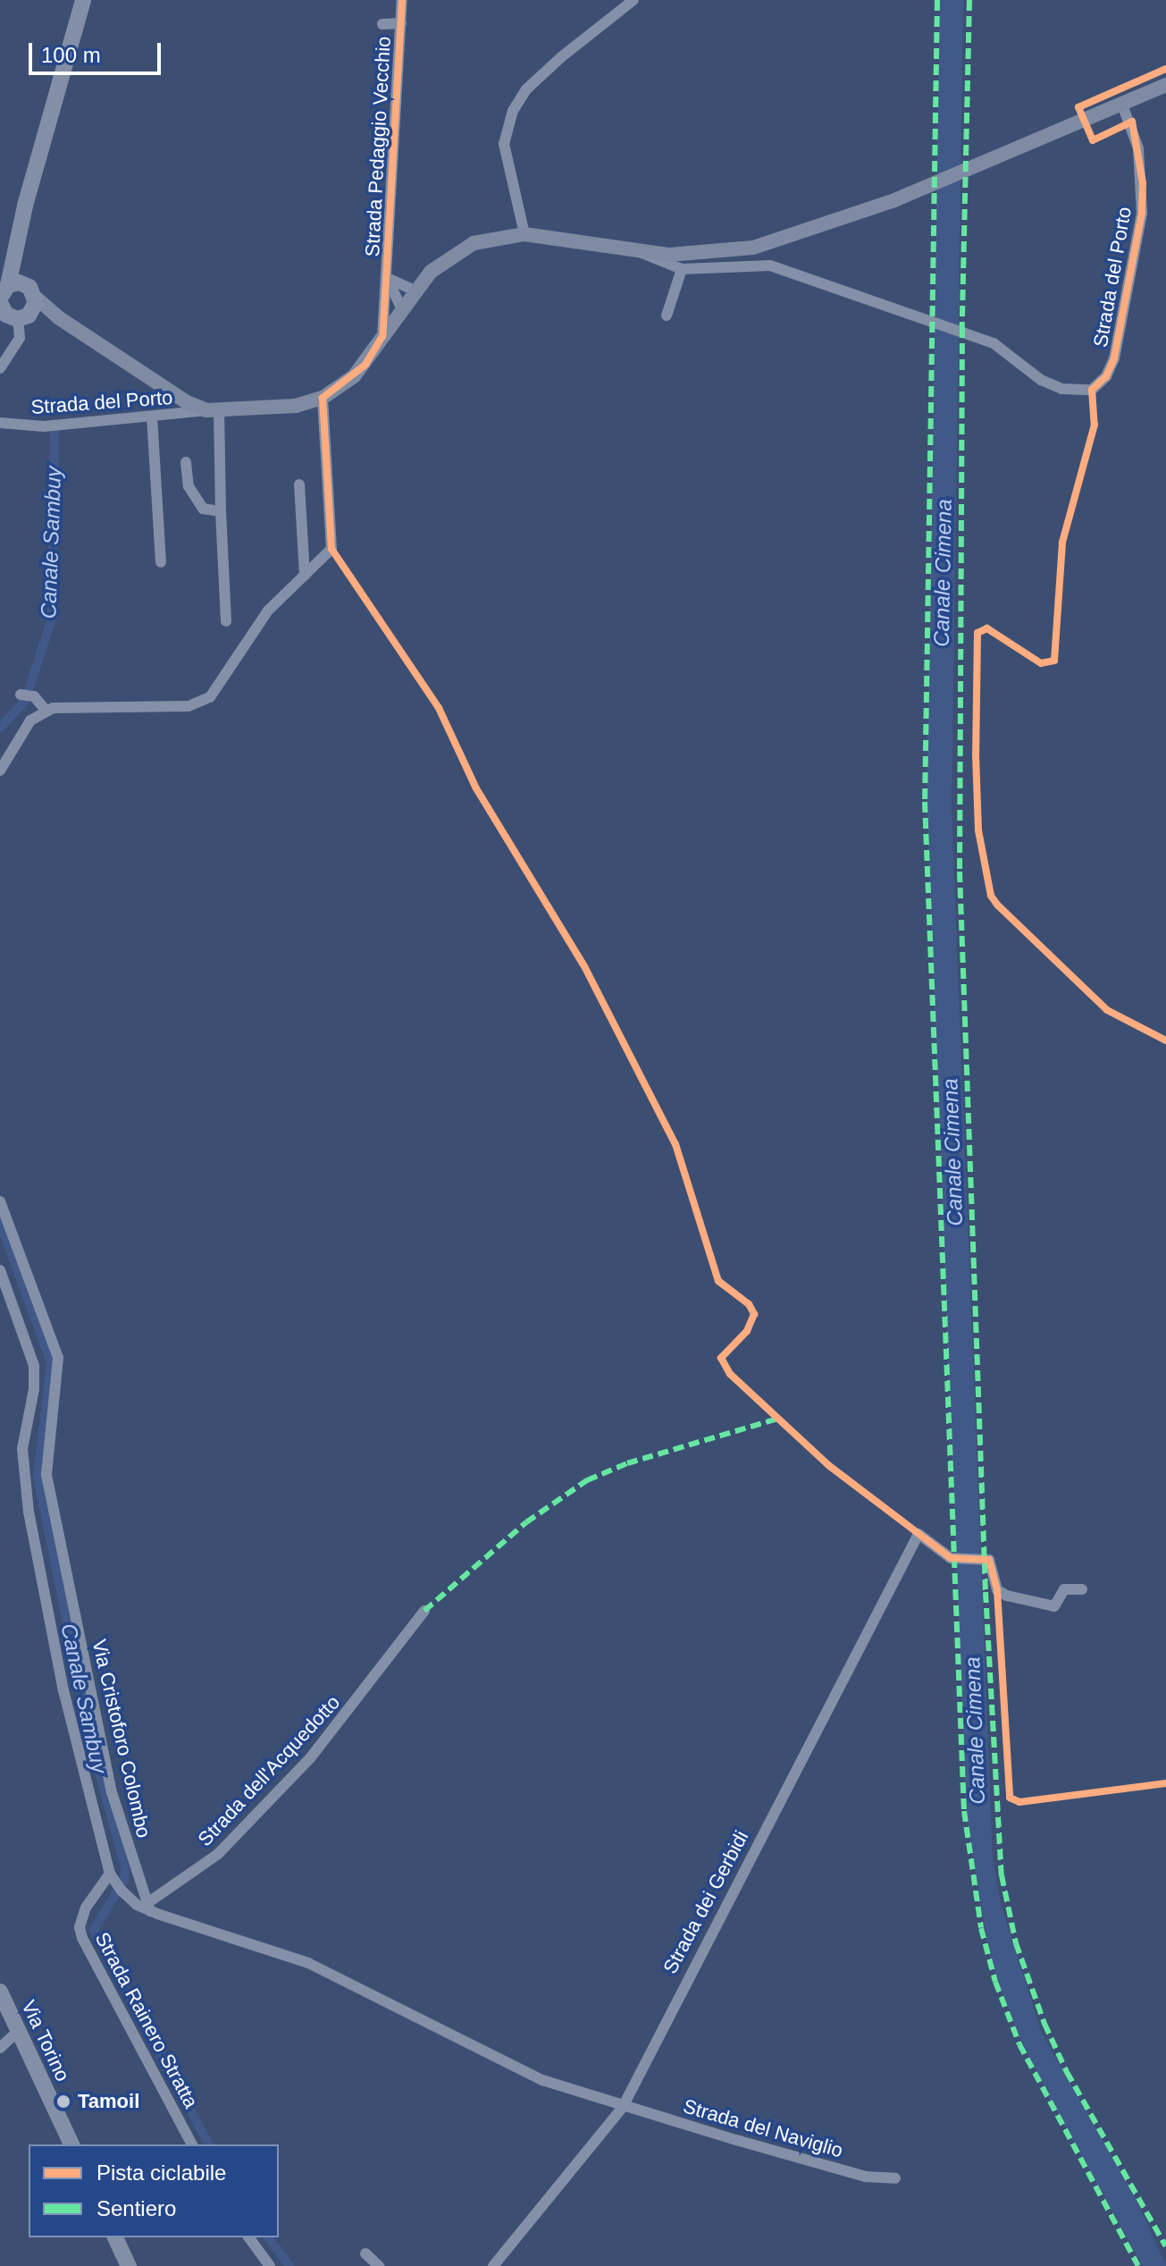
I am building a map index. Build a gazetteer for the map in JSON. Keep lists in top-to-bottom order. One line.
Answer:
{"streets":{"main road":["Via Torino"],"street":["Strada Pedaggio Vecchio","Strada del Porto","Via Cristoforo Colombo","Strada dell'Acquedotto","Strada dei Gerbidi","Strada Rainero Stratta","Strada del Naviglio"]},"crossings":[["Via Cristoforo Colombo","Strada dell'Acquedotto"],["Strada dei Gerbidi","Strada del Naviglio"]],"water":["Canale Sambuy","Canale Cimena"],"places":["Tamoil"],"legend":["Pista ciclabile","Sentiero"],"scale_bar":"100 m"}
